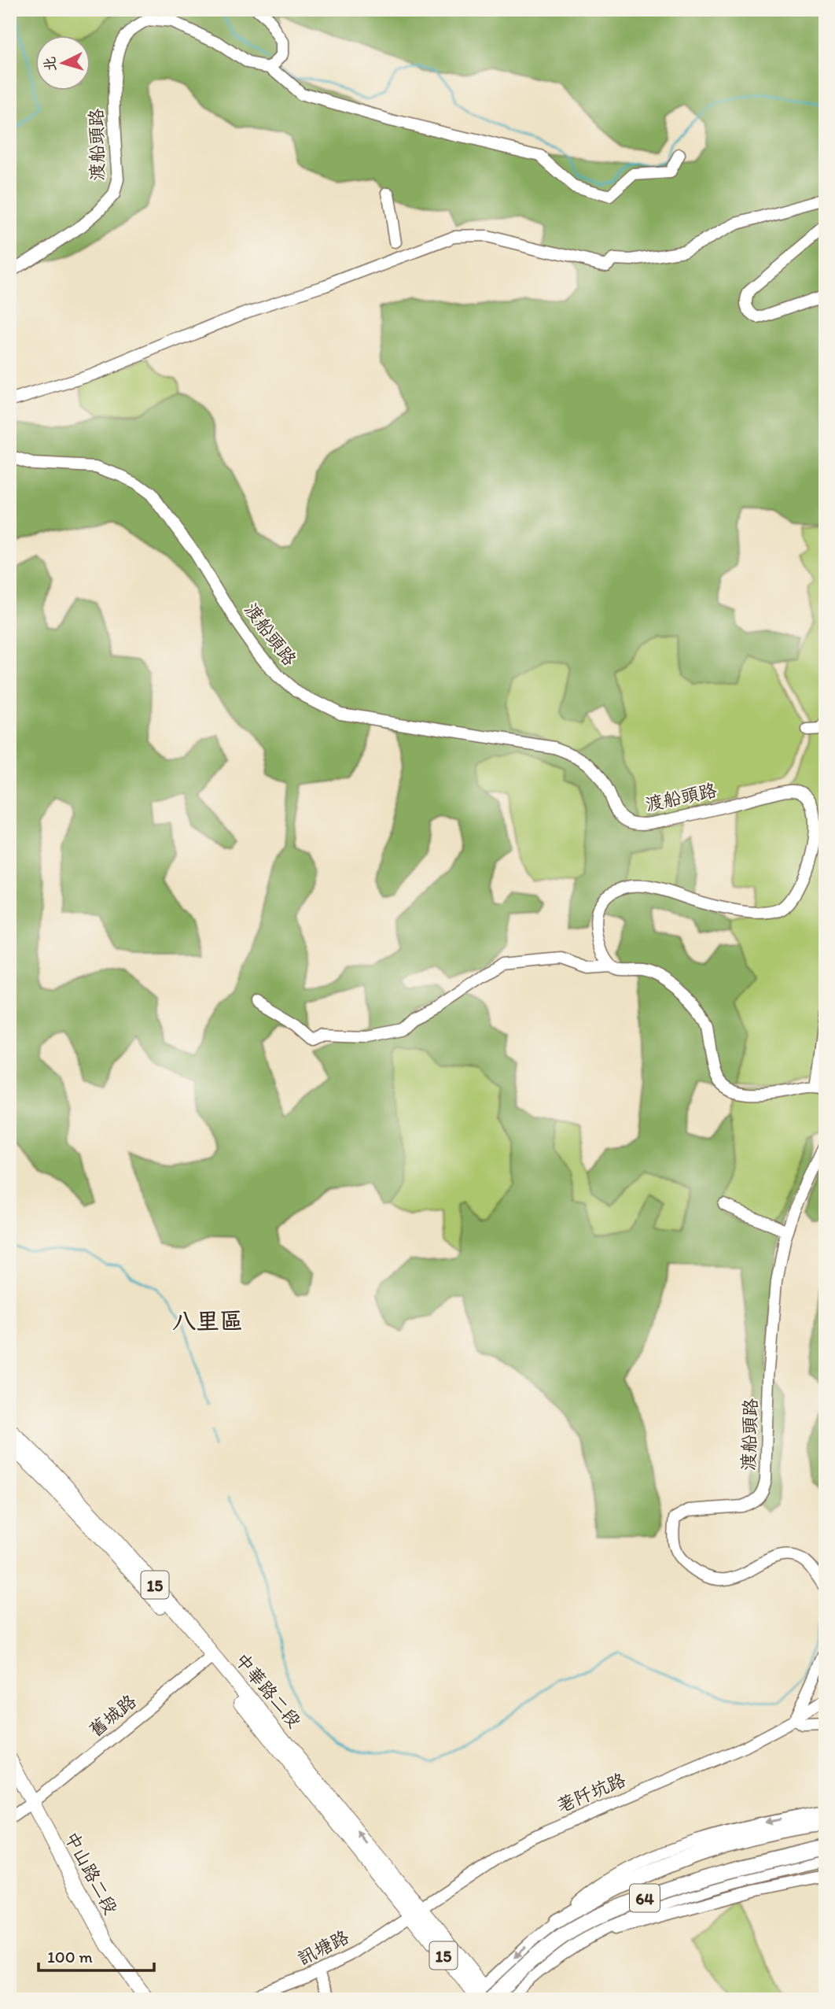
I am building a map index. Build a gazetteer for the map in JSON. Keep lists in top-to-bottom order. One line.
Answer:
{"streets":{"highway":["64"],"main road":["15","中華路二段","中山路二段"],"street":["渡船頭路","舊城路","荖阡坑路","訊塘路"]},"crossings":[["中華路二段","舊城路"],["中華路二段","荖阡坑路"],["中華路二段","64"],["中華路二段","訊塘路"],["舊城路","中山路二段"],["荖阡坑路","訊塘路"]],"districts":["八里區"],"scale_bar":"100 m","north":"left"}
